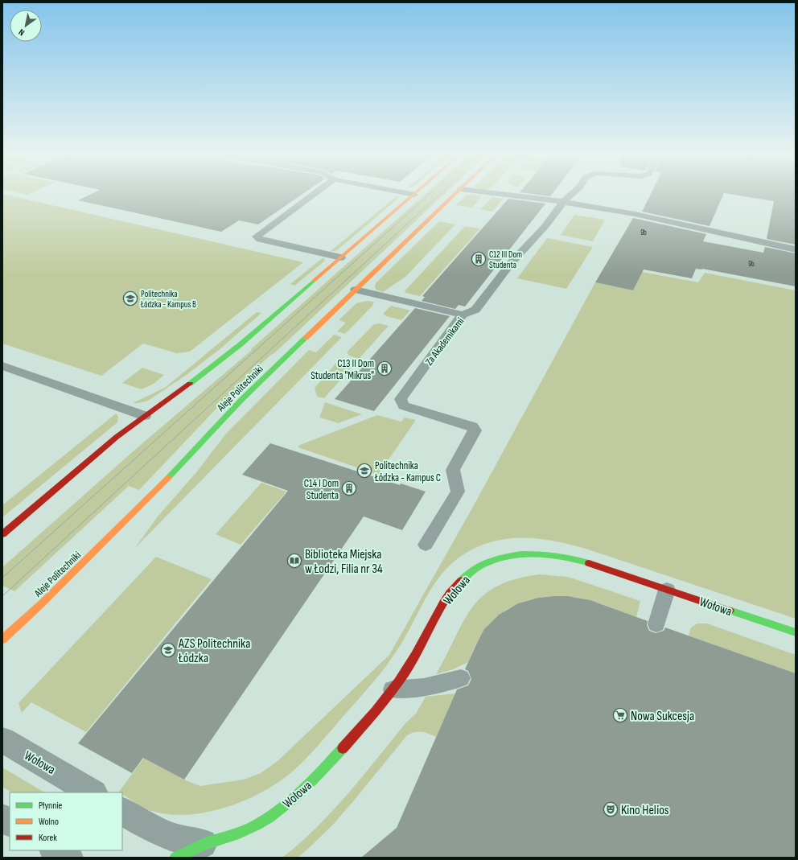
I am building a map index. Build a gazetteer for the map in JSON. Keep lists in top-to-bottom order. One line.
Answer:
{"streets":{"main road":["Aleje Politechniki","Wołowa"],"lane":["Za Akademikami"]},"places":{"building":["C12 III Dom Studenta","C13 II Dom Studenta \"Mikrus\"","C14 I Dom Studenta"],"school or university":["Politechnika Łódzka - Kampus B","Politechnika Łódzka - Kampus C","AZS Politechnika Łódzka"],"library":["Biblioteka Miejska w Łodzi, Filia nr 34"],"supermarket":["Nowa Sukcesja"],"theatre":["Kino Helios"]},"house_numbers":["9b","9b"],"legend":["Płynnie","Wolno","Korek"],"north":"bottom left"}
